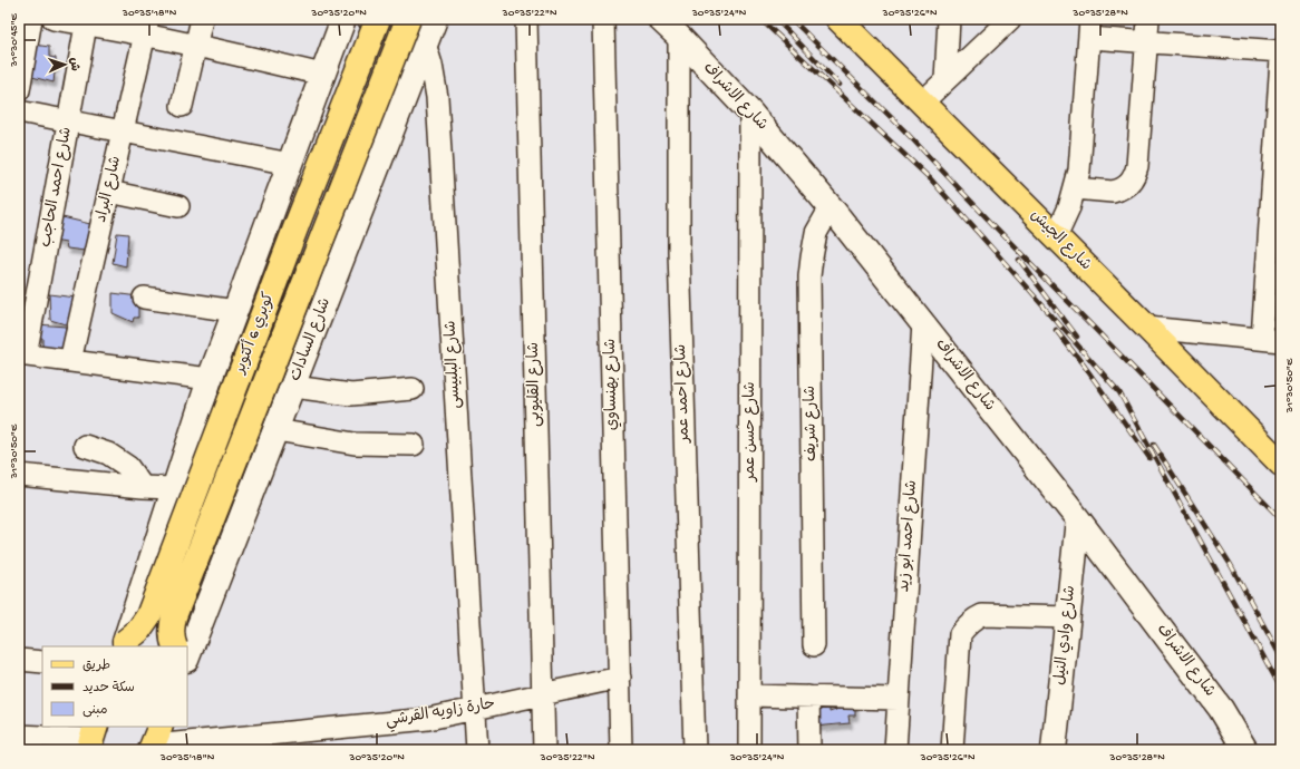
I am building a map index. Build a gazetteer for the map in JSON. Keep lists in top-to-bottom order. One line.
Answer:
{"streets":{"main road":["شارع الاشراف","شارع الجيش","كوبري 6 أكتوبر","شارع السادات","شارع وادي النيل"],"street":["شارع احمد الحاجب","شارع البراد","شارع البلبيسى","شارع القليوبى","شارع بهنساوي","شارع احمد عمر","شارع شريف","شارع حسن عمر","شارع احمد ابو زيد","حارة زاويه القرشي"]},"crossings":[["شارع الاشراف","شارع احمد عمر"],["شارع الاشراف","شارع شريف"],["شارع الاشراف","شارع حسن عمر"],["شارع الاشراف","شارع احمد ابو زيد"],["شارع الاشراف","شارع وادي النيل"],["شارع السادات","شارع البلبيسى"],["شارع البلبيسى","حارة زاويه القرشي"],["شارع القليوبى","حارة زاويه القرشي"],["شارع بهنساوي","حارة زاويه القرشي"]],"legend":["طريق","سكة حديد","مبنى"],"north":"right","coordinates":["30°35'18\"N","30°35'20\"N","30°35'22\"N","30°35'24\"N","30°35'26\"N","30°35'28\"N","31°30'45\"E","31°30'50\"E"]}
